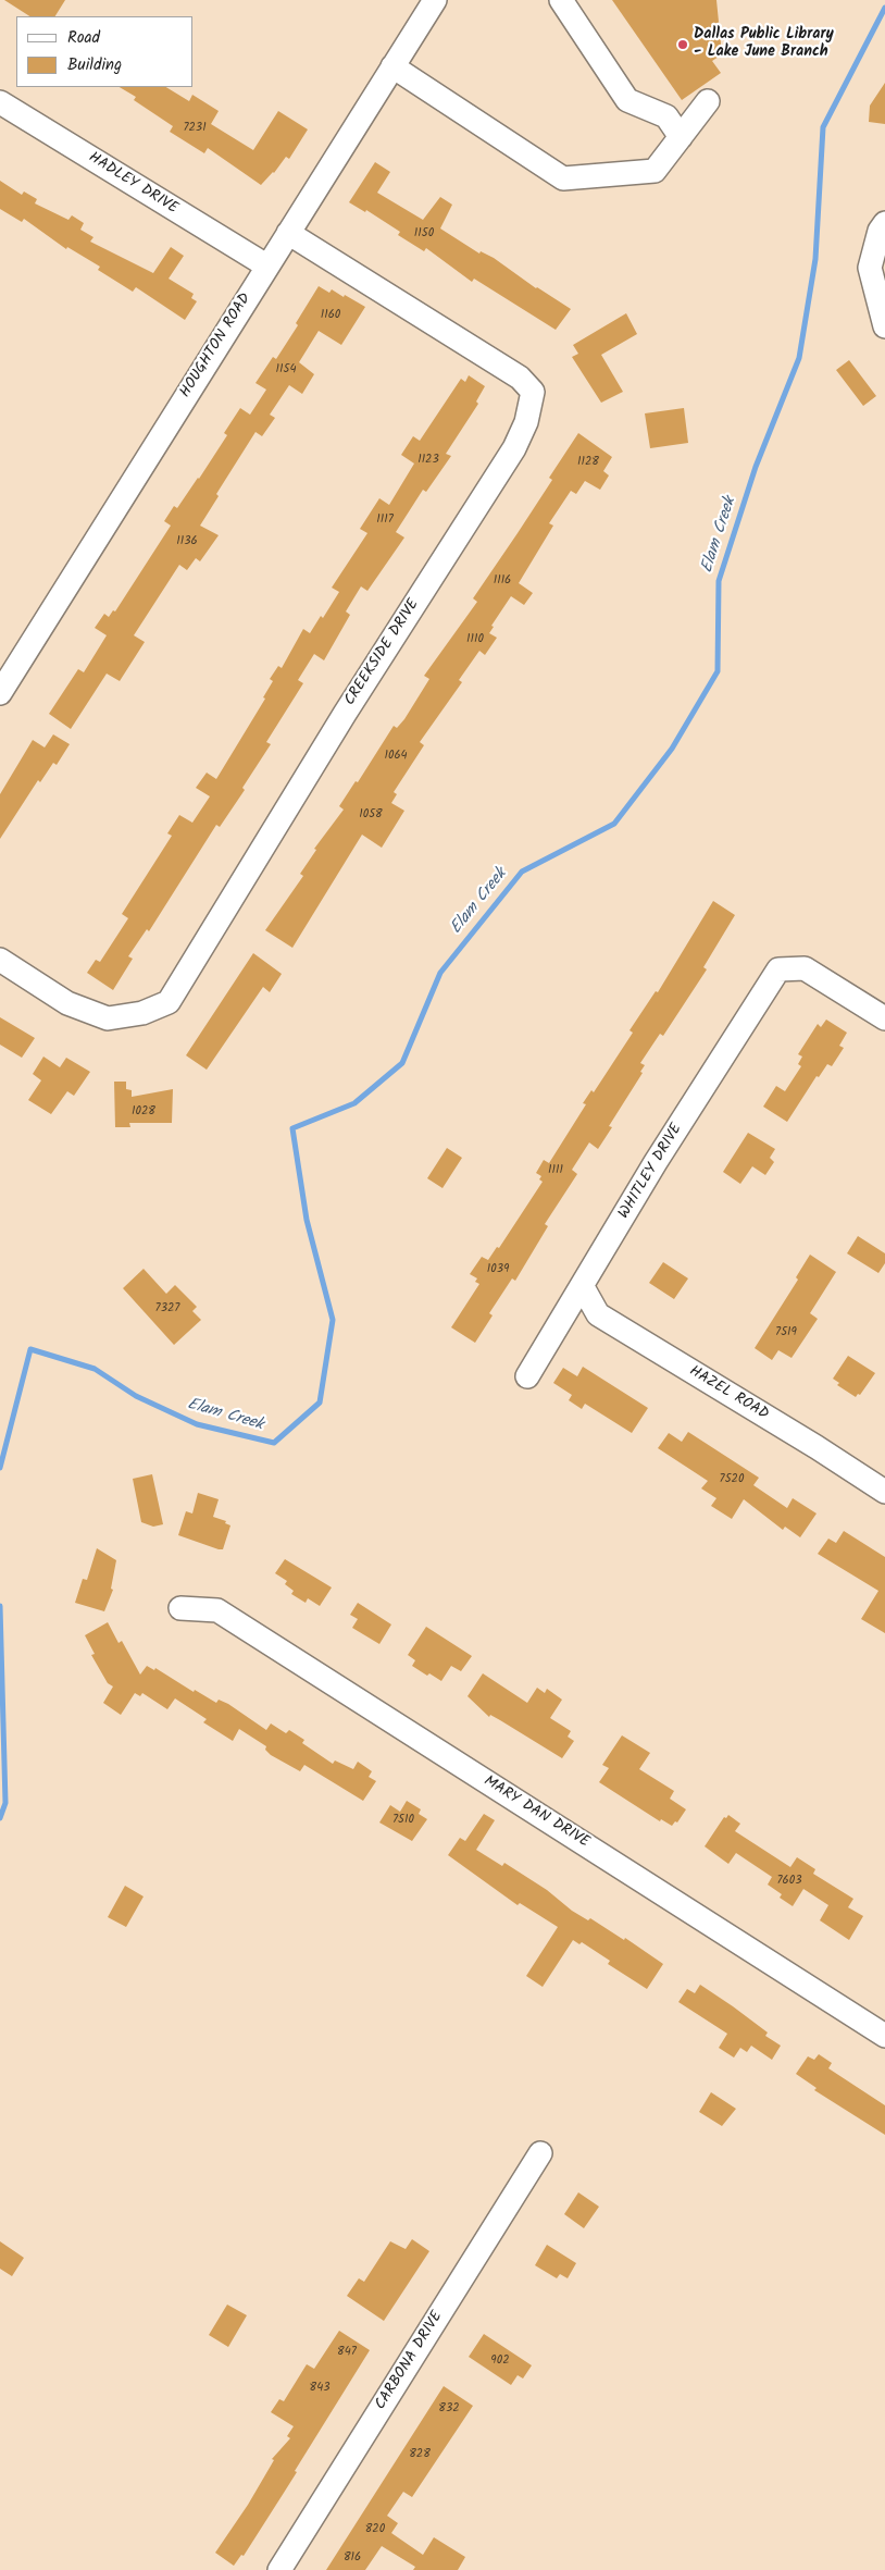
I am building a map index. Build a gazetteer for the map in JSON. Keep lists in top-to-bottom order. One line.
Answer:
{"streets":{"street":["HADLEY DRIVE","HOUGHTON ROAD","CREEKSIDE DRIVE","WHITLEY DRIVE","HAZEL ROAD","MARY DAN DRIVE","CARBONA DRIVE"]},"crossings":[["HADLEY DRIVE","HOUGHTON ROAD"],["HOUGHTON ROAD","CREEKSIDE DRIVE"],["WHITLEY DRIVE","HAZEL ROAD"]],"water":["Elam Creek"],"places":["Dallas Public Library - Lake June Branch"],"house_numbers":["7231","1150","1160","1154","1123","1128","1117","1136","1116","1110","1064","1058","1028","1111","1039","7327","7519","7520","7510","7603","847","902","843","832","828","820","816"],"legend":["Road","Building"]}
